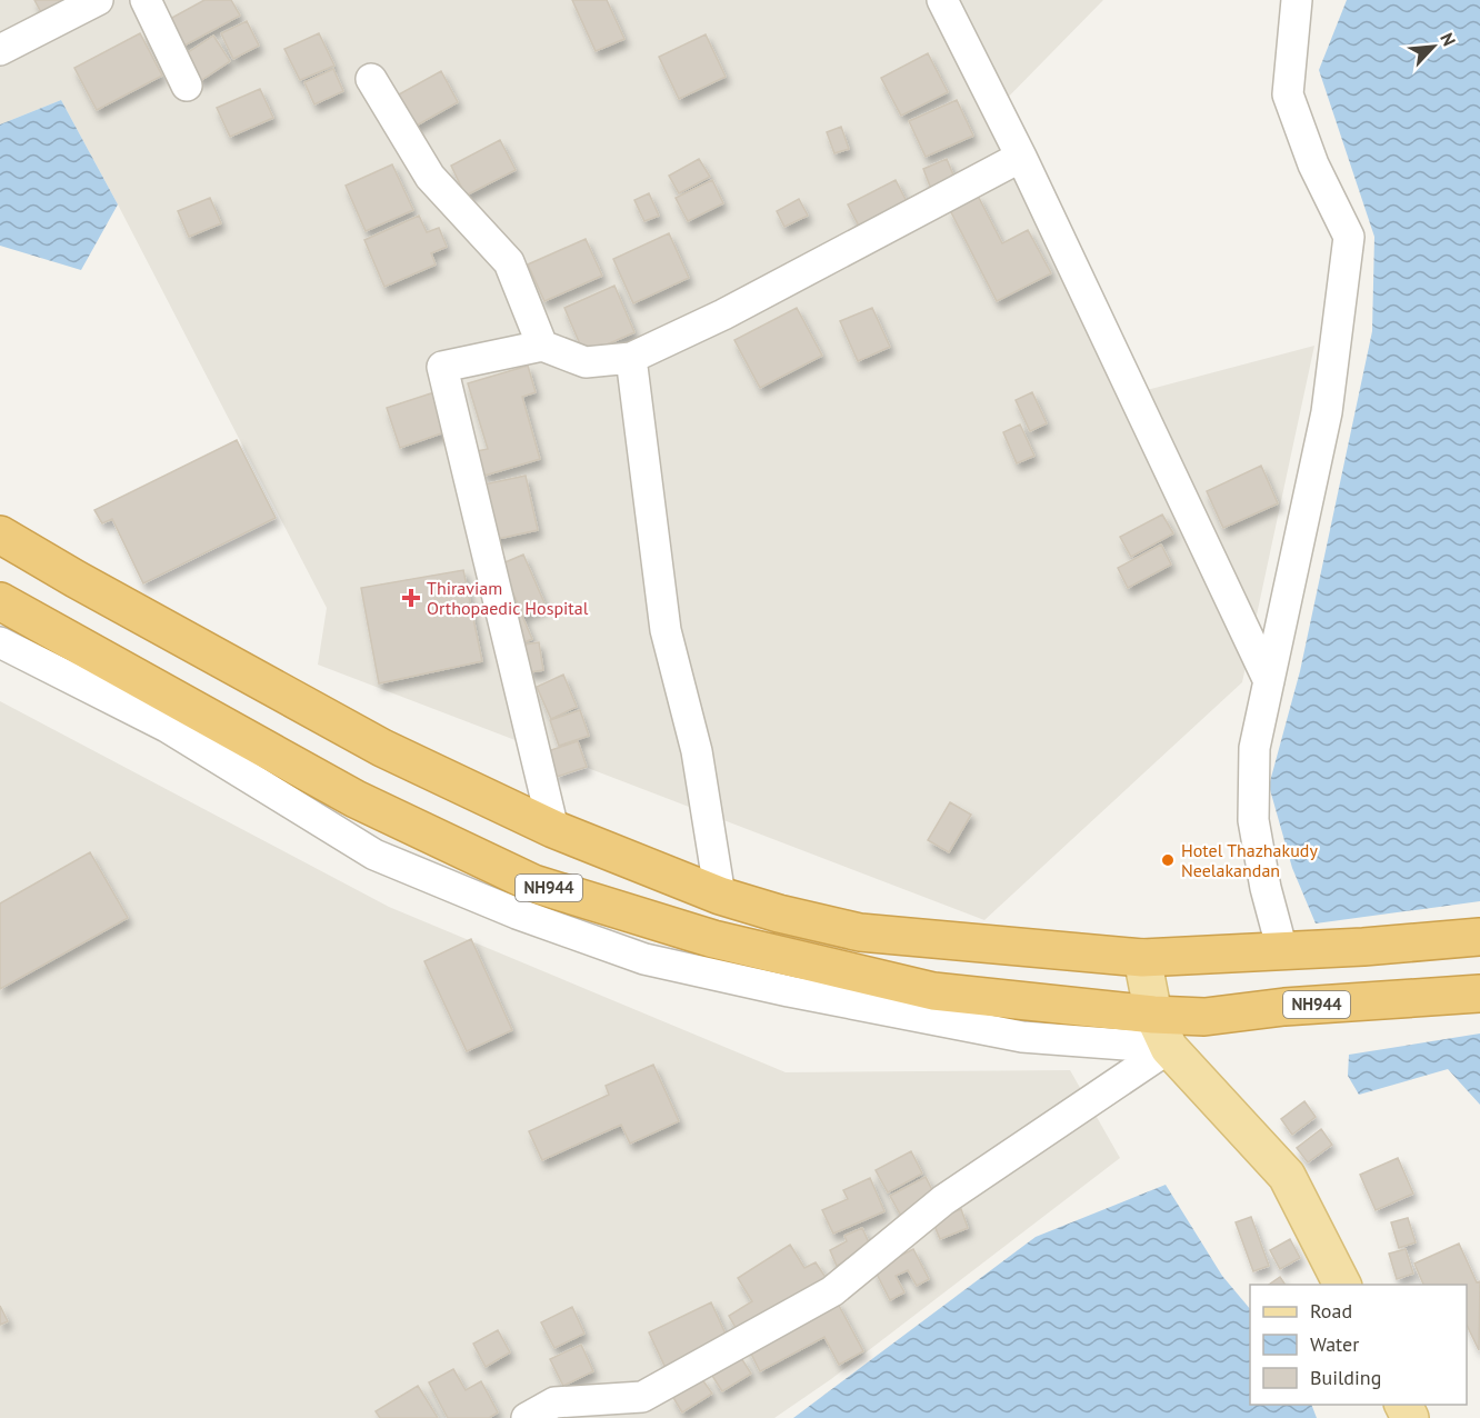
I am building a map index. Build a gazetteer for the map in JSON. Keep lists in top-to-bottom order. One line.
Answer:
{"streets":{"highway":["NH944"]},"places":{"health":["Thiraviam Orthopaedic Hospital"],"other":["Hotel Thazhakudy Neelakandan"]},"legend":["Road","Water","Building"],"north":"top right"}
